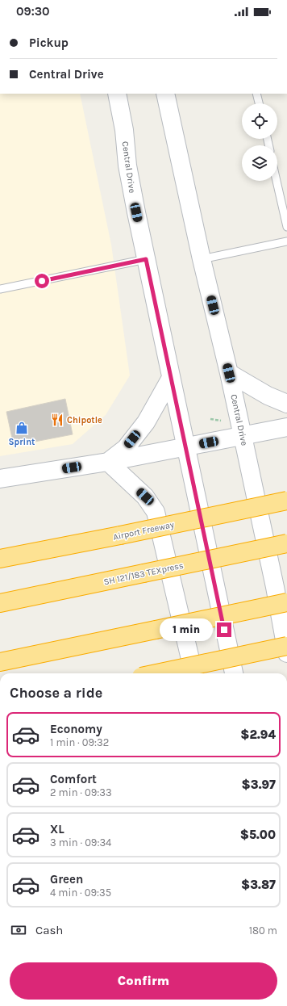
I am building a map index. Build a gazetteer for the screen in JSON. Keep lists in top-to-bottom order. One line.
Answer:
{"streets":{"highway":["Airport Freeway","SH 121/183 TEXpress"],"main road":["Central Drive"]},"places":{"restaurant":["Chipotle"],"shop":["Sprint"]},"page":{"status":"09:30","banner":["Pickup","Central Drive"],"bubble":"1 min","heading":"Choose a ride","list":[{"name":"Economy","note":"1 min · 09:32","value":"$2.94"},{"name":"Comfort","note":"2 min · 09:33","value":"$3.97"},{"name":"XL","note":"3 min · 09:34","value":"$5.00"},{"name":"Green","note":"4 min · 09:35","value":"$3.87"}],"pay":["Cash","180 m"],"buttons":"Confirm"}}
